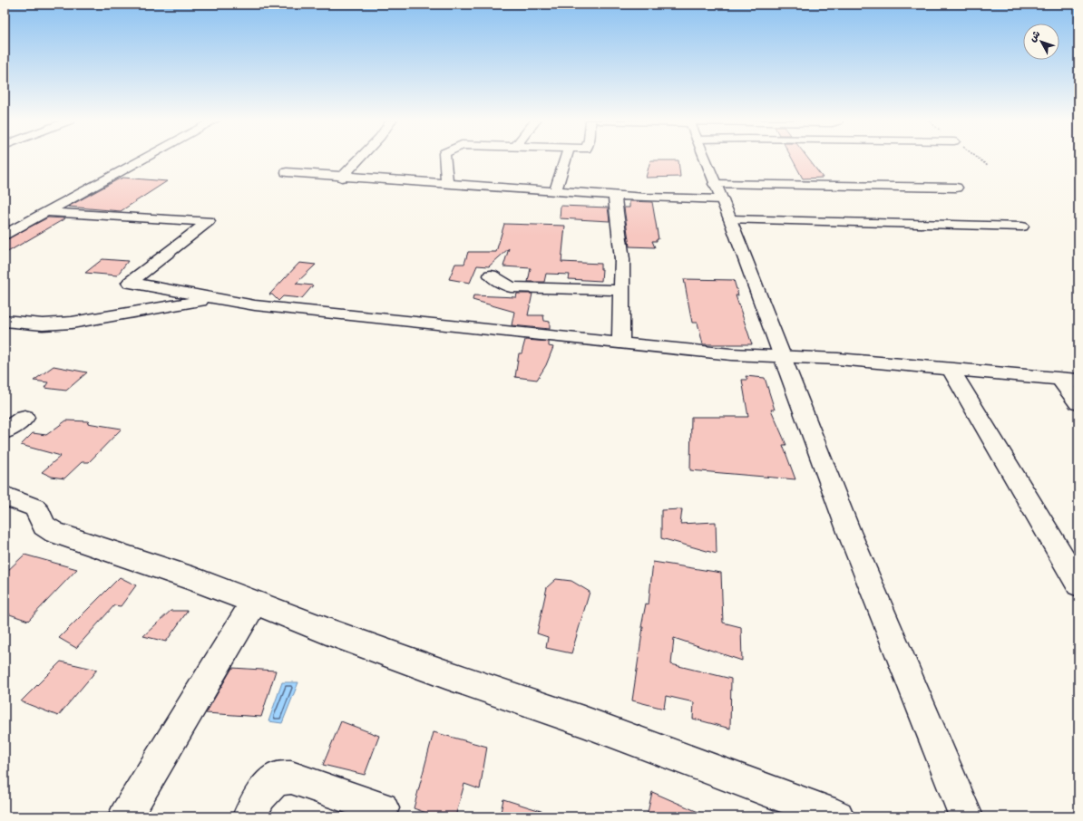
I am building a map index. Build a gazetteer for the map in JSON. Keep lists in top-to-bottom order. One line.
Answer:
{"north":"top left"}
